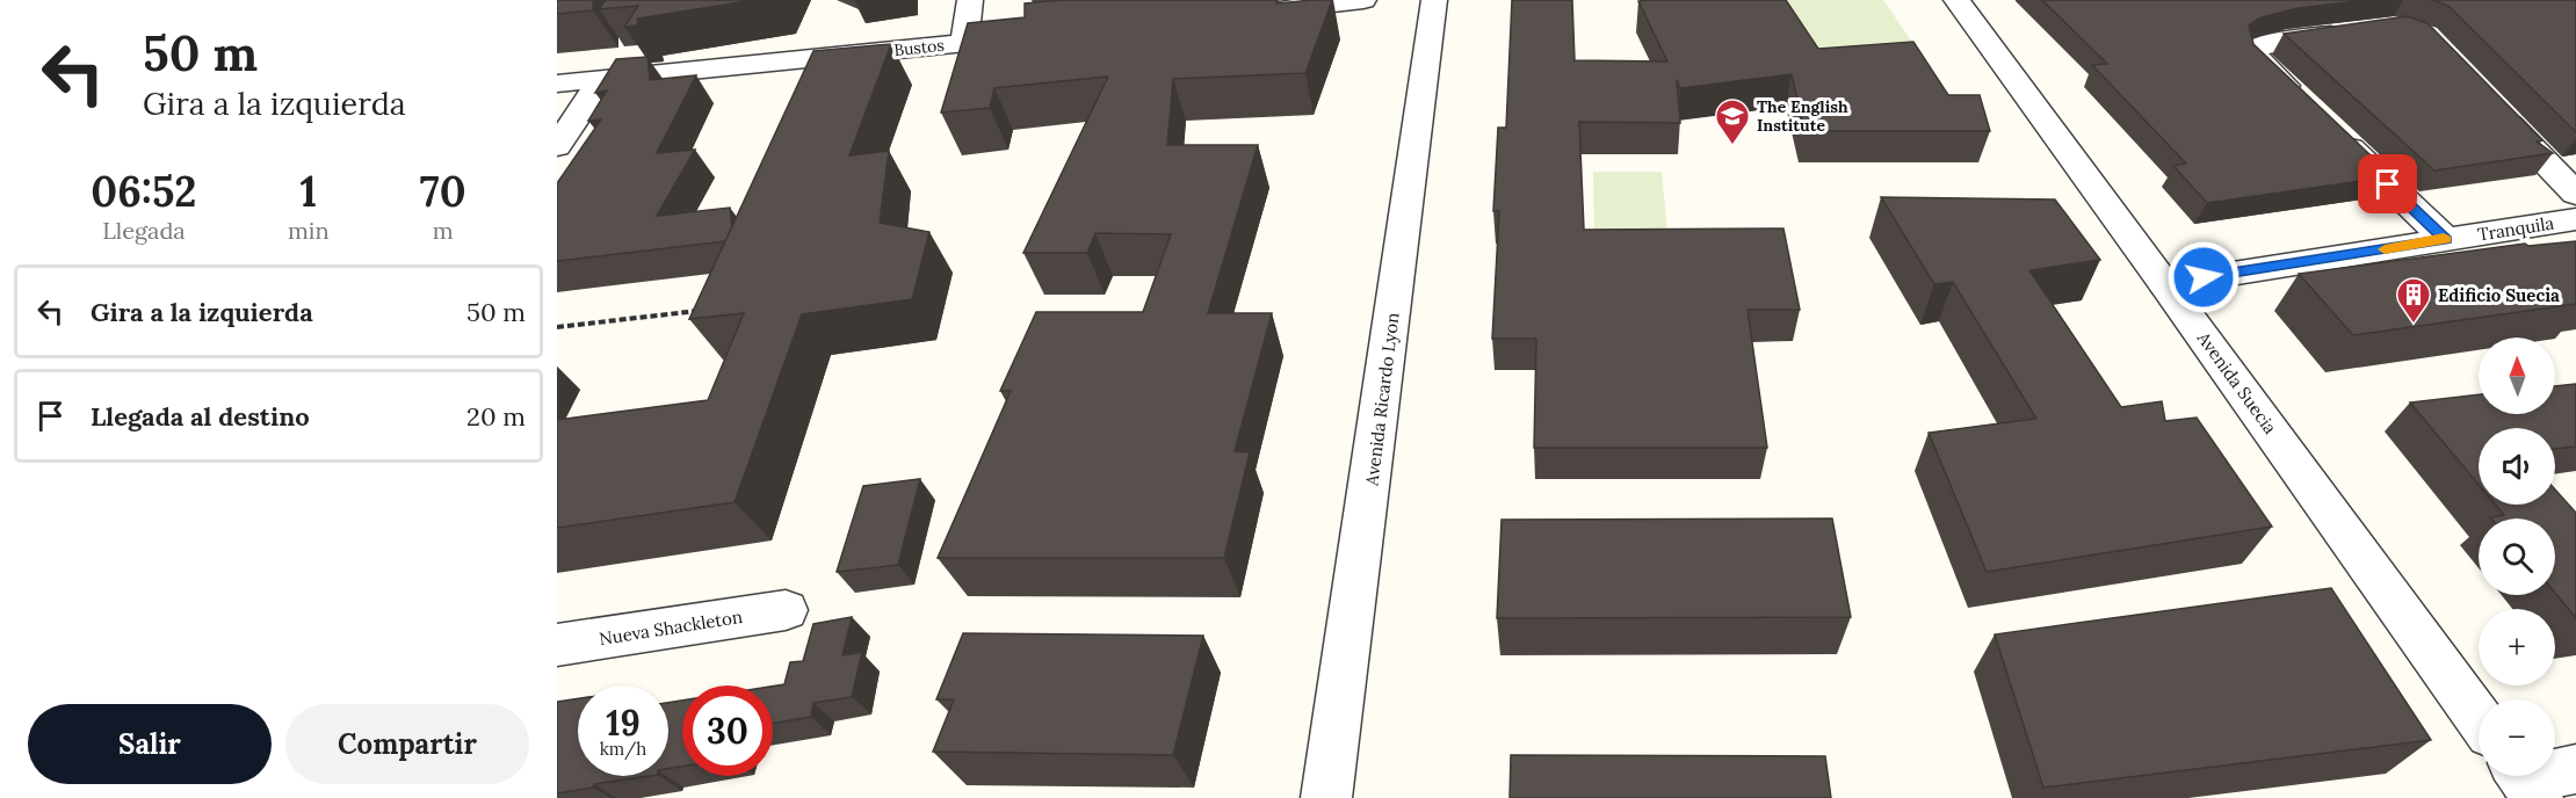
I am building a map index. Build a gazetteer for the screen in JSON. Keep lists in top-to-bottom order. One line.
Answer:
{"streets":{"street":["Bustos","Tranquila","Avenida Suecia","Avenida Ricardo Lyon","Nueva Shackleton"]},"crossings":[["Tranquila","Avenida Suecia"]],"places":{"school or university":["The English Institute"],"building":["Edificio Suecia"]},"north":"top","page":{"turn":["50 m","Gira a la izquierda"],"eta":["06:52","Llegada","1","min","70","m"],"list":[{"name":"Gira a la izquierda","value":"50 m"},{"name":"Llegada al destino","value":"20 m"}],"map_buttons":["+","−"],"speed":"19 km/h","limit":"30","buttons":["Salir","Compartir"]}}
